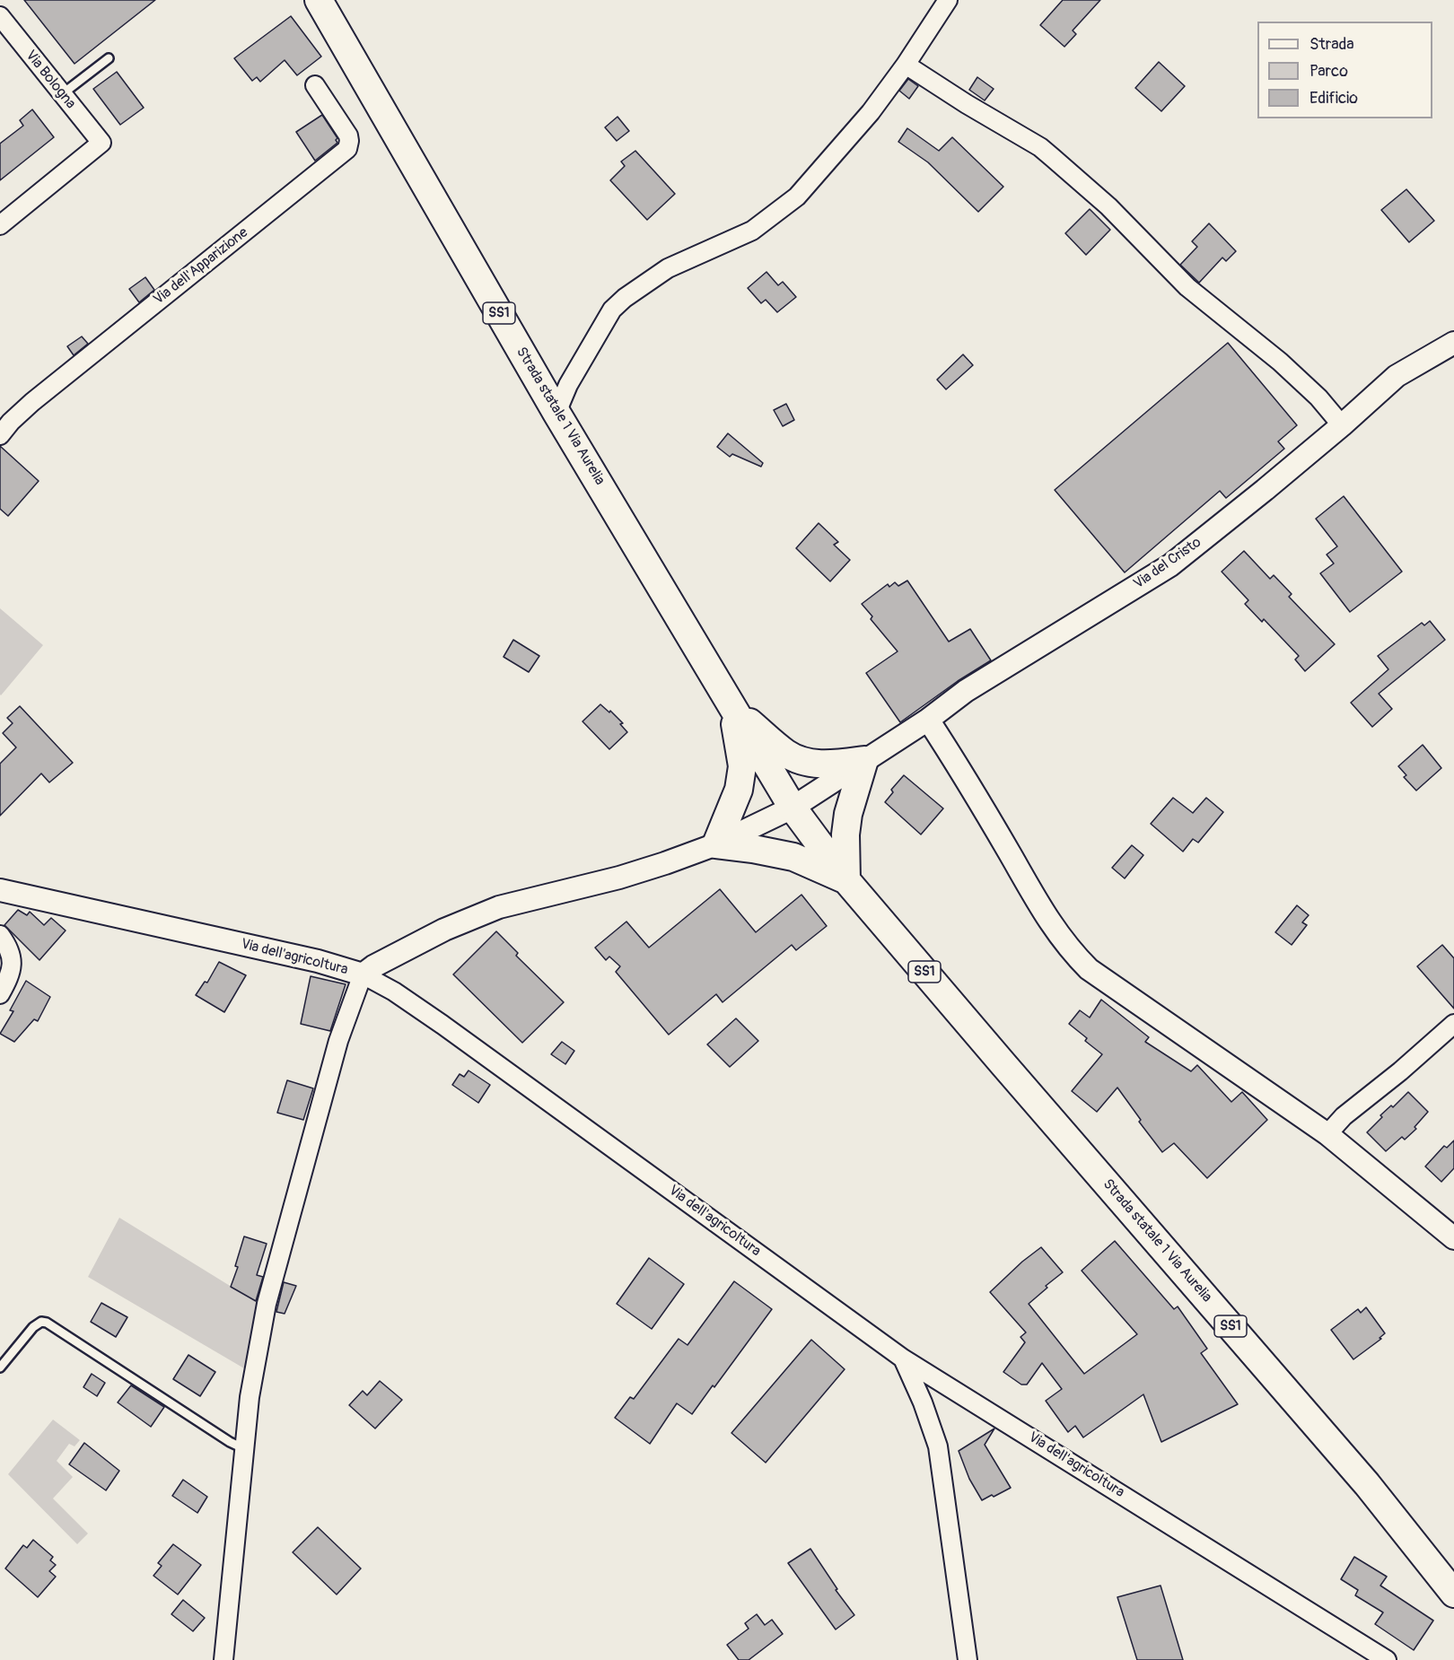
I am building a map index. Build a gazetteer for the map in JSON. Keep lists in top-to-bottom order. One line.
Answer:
{"streets":{"main road":["SS1","Strada statale 1 Via Aurelia"],"street":["Via Bologna","Via dell'Apparizione","Via del Cristo","Via dell'agricoltura"]},"crossings":[["SS1","Strada statale 1 Via Aurelia"],["SS1","Via del Cristo"],["Via del Cristo","Via dell'agricoltura"]],"legend":["Strada","Parco","Edificio"]}
